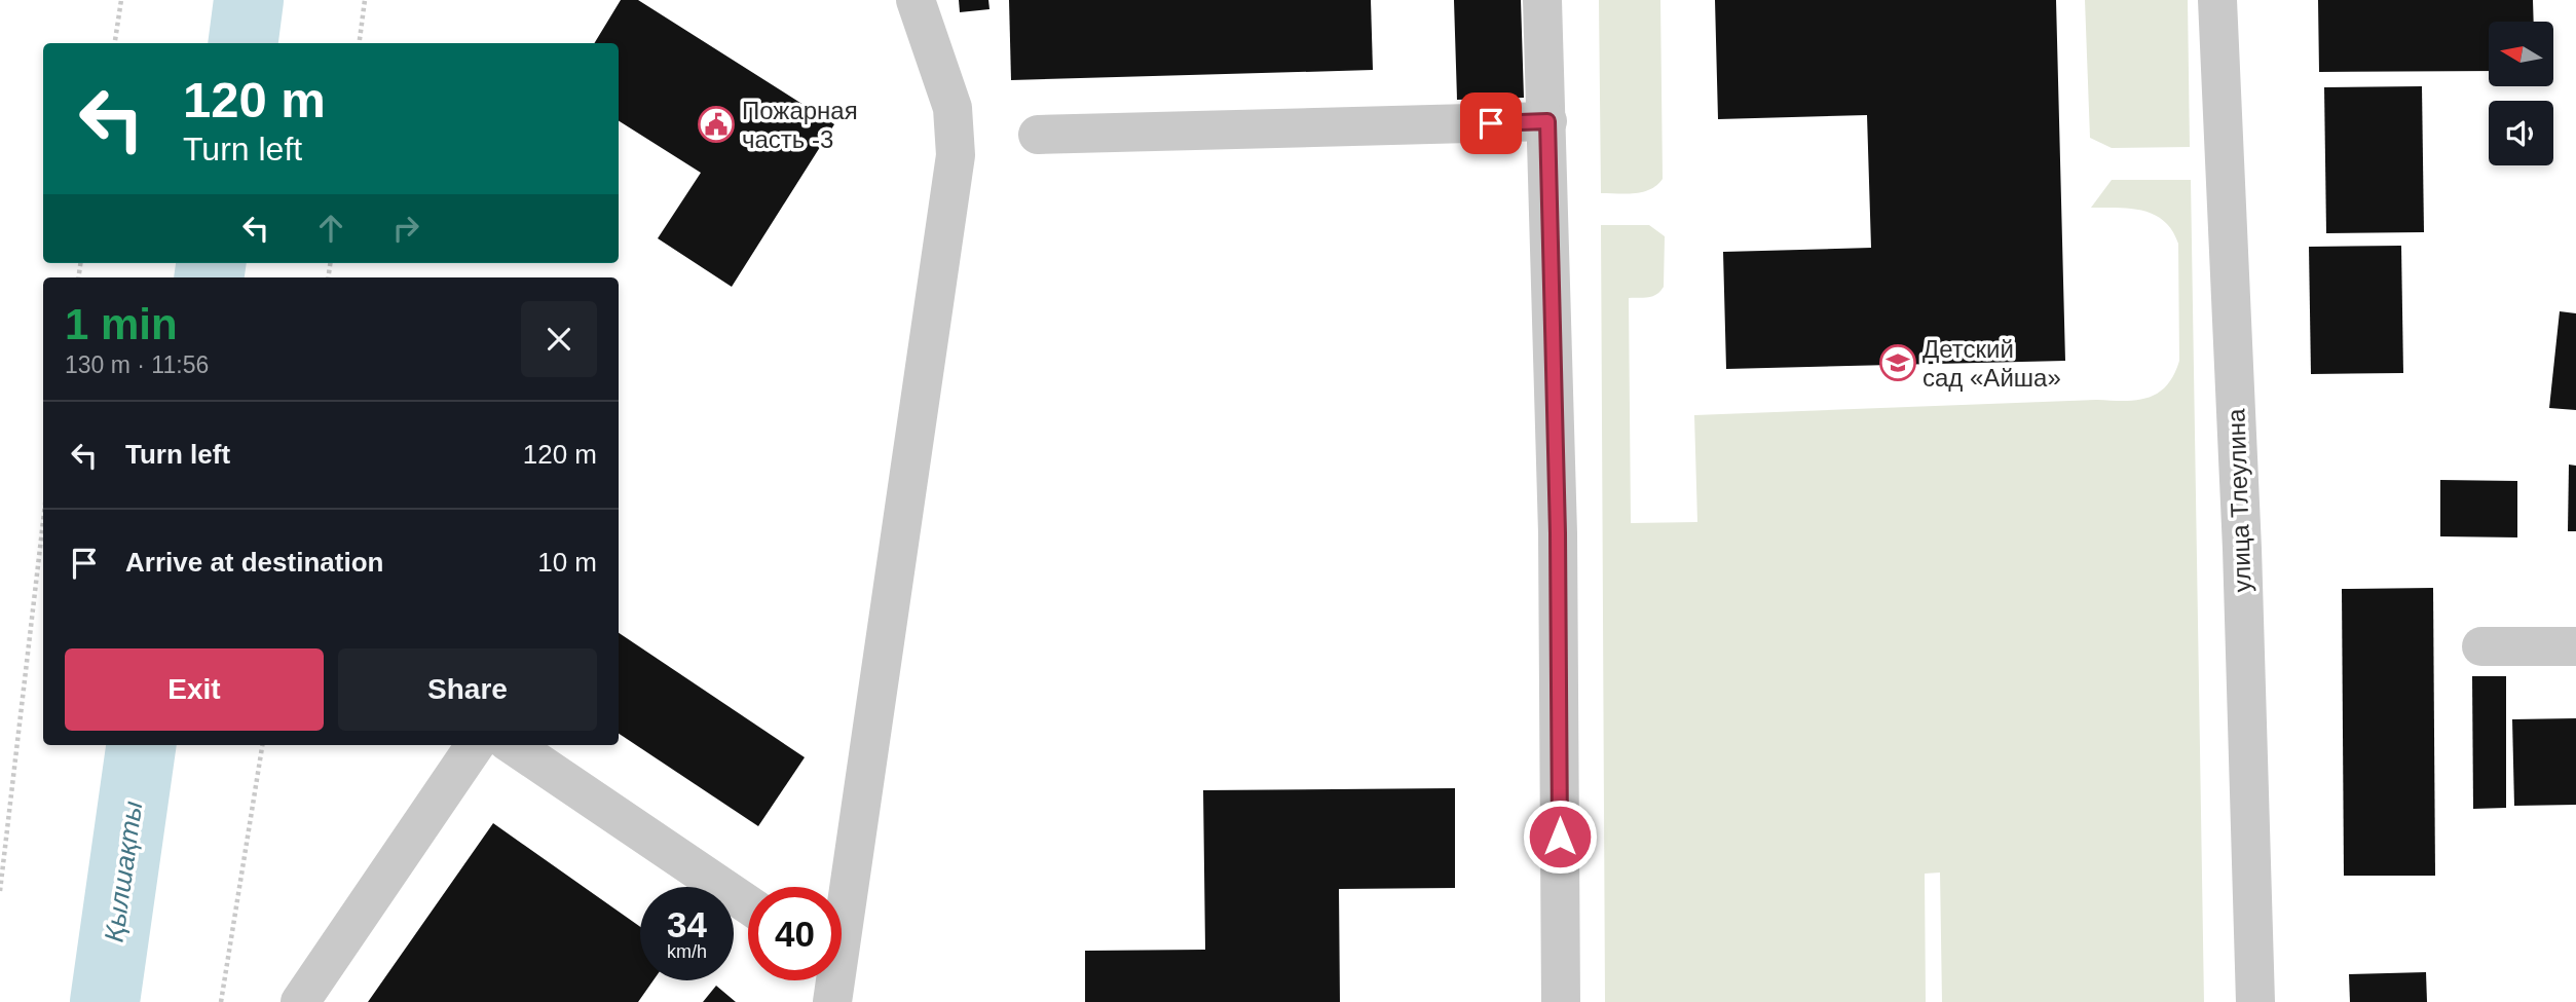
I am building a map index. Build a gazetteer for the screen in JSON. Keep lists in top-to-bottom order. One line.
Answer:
{"streets":{"street":["улица Тлеулина"]},"water":["Қылшақты"],"places":{"public building":["Пожарная часть -3"],"school or university":["Детский сад «Айша»"]},"north":"left","page":{"turn":["120 m","Turn left"],"heading":["1 min","130 m · 11:56"],"list":[{"name":"Turn left","value":"120 m"},{"name":"Arrive at destination","value":"10 m"}],"buttons":["Exit","Share"],"speed":"34 km/h","limit":"40"}}
